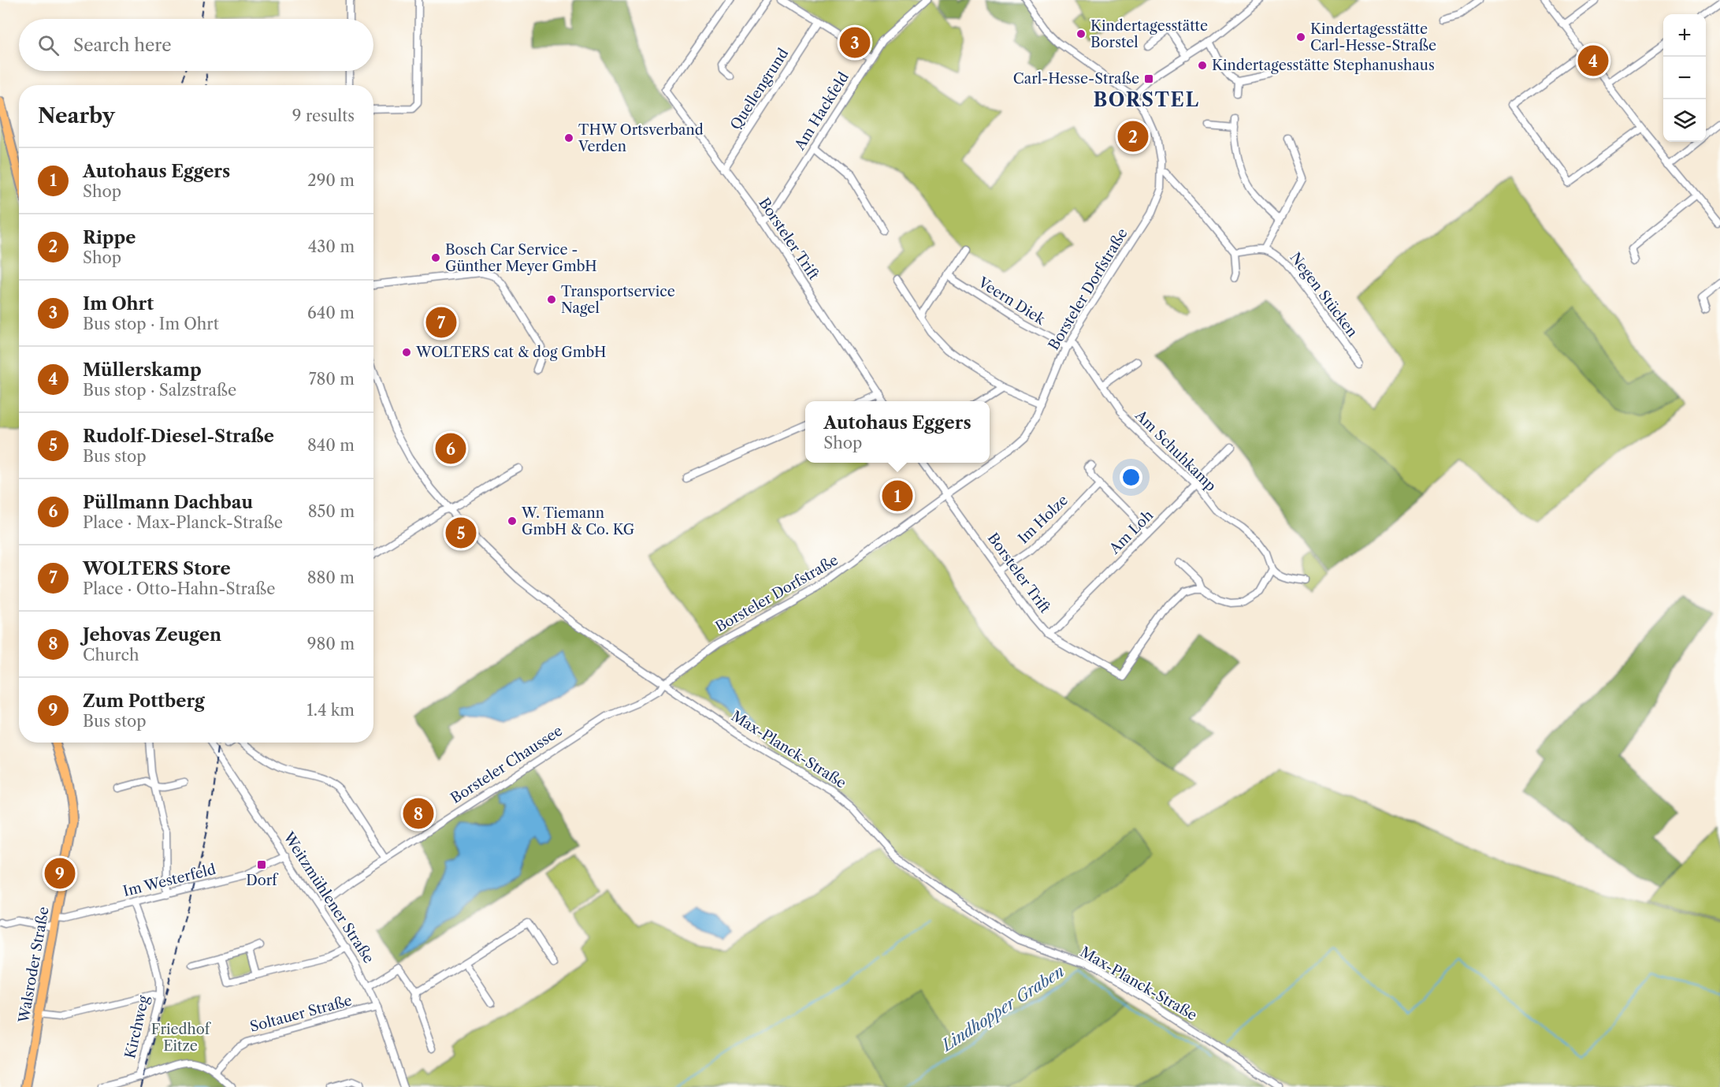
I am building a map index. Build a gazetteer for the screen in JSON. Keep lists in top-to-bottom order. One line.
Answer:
{"streets":{"main road":["Walsroder Straße"],"street":["Quellengrund","Am Hackfeld","Borsteler Trift","Borsteler Dorfstraße","Negen Stücken","Veern Diek","Am Schuhkamp","Im Holze","Am Loh","Max-Planck-Straße","Borsteler Chaussee","Im Westerfeld","Weitzmühlener Straße","Soltauer Straße","Kirchweg"]},"crossings":[["Quellengrund","Borsteler Trift"],["Am Hackfeld","Borsteler Trift"],["Borsteler Trift","Borsteler Dorfstraße"],["Borsteler Trift","Im Holze"],["Borsteler Trift","Am Loh"],["Borsteler Dorfstraße","Veern Diek"],["Borsteler Dorfstraße","Am Schuhkamp"],["Borsteler Dorfstraße","Max-Planck-Straße"],["Borsteler Dorfstraße","Borsteler Chaussee"],["Veern Diek","Am Schuhkamp"],["Am Schuhkamp","Am Loh"],["Max-Planck-Straße","Borsteler Chaussee"],["Borsteler Chaussee","Weitzmühlener Straße"],["Im Westerfeld","Weitzmühlener Straße"],["Im Westerfeld","Walsroder Straße"],["Im Westerfeld","Kirchweg"],["Weitzmühlener Straße","Soltauer Straße"]],"districts":["BORSTEL"],"water":["Lindhopper Graben"],"parks":["Friedhof Eitze"],"places":{"other":["Kindertagesstätte Borstel","Kindertagesstätte Carl-Hesse-Straße","Kindertagesstätte Stephanushaus","THW Ortsverband Verden","Bosch Car Service - Günther Meyer GmbH","Transportservice Nagel","WOLTERS cat & dog GmbH","W. Tiemann GmbH & Co. KG"],"transit":["Carl-Hesse-Straße","Dorf"]},"page":{"map_buttons":["+","−"],"search":"Search here","pins":["3","4","2","7","6","1","5","8","9"],"heading":["Nearby","9 results"],"list":[{"mark":"1","name":"Autohaus Eggers","note":"Shop","value":"290 m"},{"mark":"2","name":"Rippe","note":"Shop","value":"430 m"},{"mark":"3","name":"Im Ohrt","note":"Bus stop · Im Ohrt","value":"640 m"},{"mark":"4","name":"Müllerskamp","note":"Bus stop · Salzstraße","value":"780 m"},{"mark":"5","name":"Rudolf-Diesel-Straße","note":"Bus stop","value":"840 m"},{"mark":"6","name":"Püllmann Dachbau","note":"Place · Max-Planck-Straße","value":"850 m"},{"mark":"7","name":"WOLTERS Store","note":"Place · Otto-Hahn-Straße","value":"880 m"},{"mark":"8","name":"Jehovas Zeugen","note":"Church","value":"980 m"},{"mark":"9","name":"Zum Pottberg","note":"Bus stop","value":"1.4 km"}],"popup":["Autohaus Eggers","Shop"]}}
